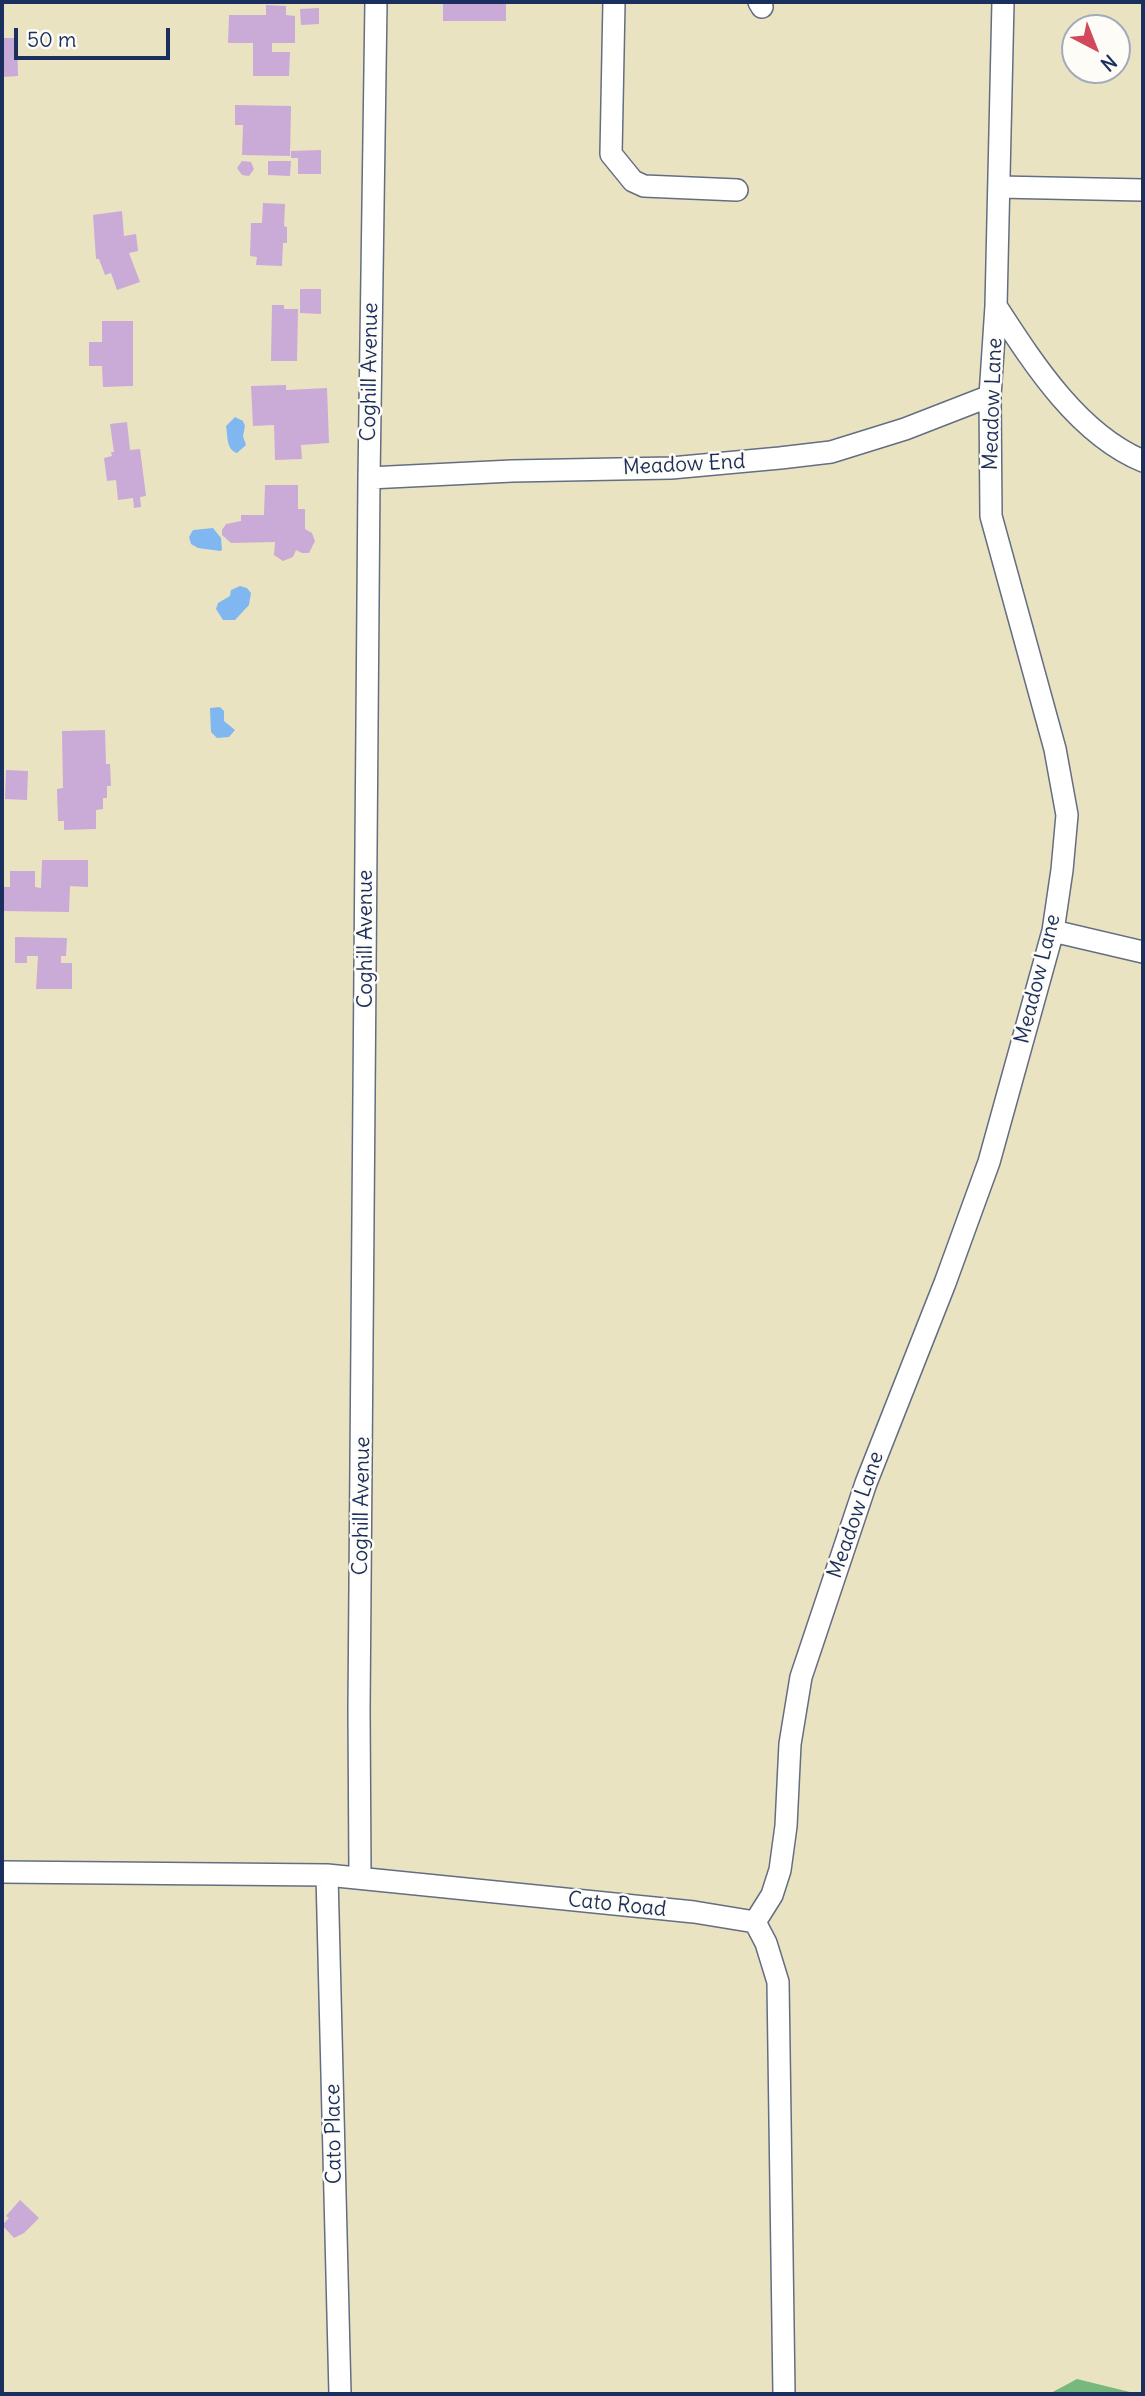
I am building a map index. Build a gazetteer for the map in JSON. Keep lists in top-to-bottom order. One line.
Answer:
{"streets":{"street":["Coghill Avenue","Meadow Lane","Meadow End","Cato Road","Cato Place"]},"crossings":[["Coghill Avenue","Meadow End"],["Coghill Avenue","Cato Road"],["Meadow Lane","Meadow End"],["Meadow Lane","Cato Road"],["Cato Road","Cato Place"]],"scale_bar":"50 m","north":"bottom right"}
